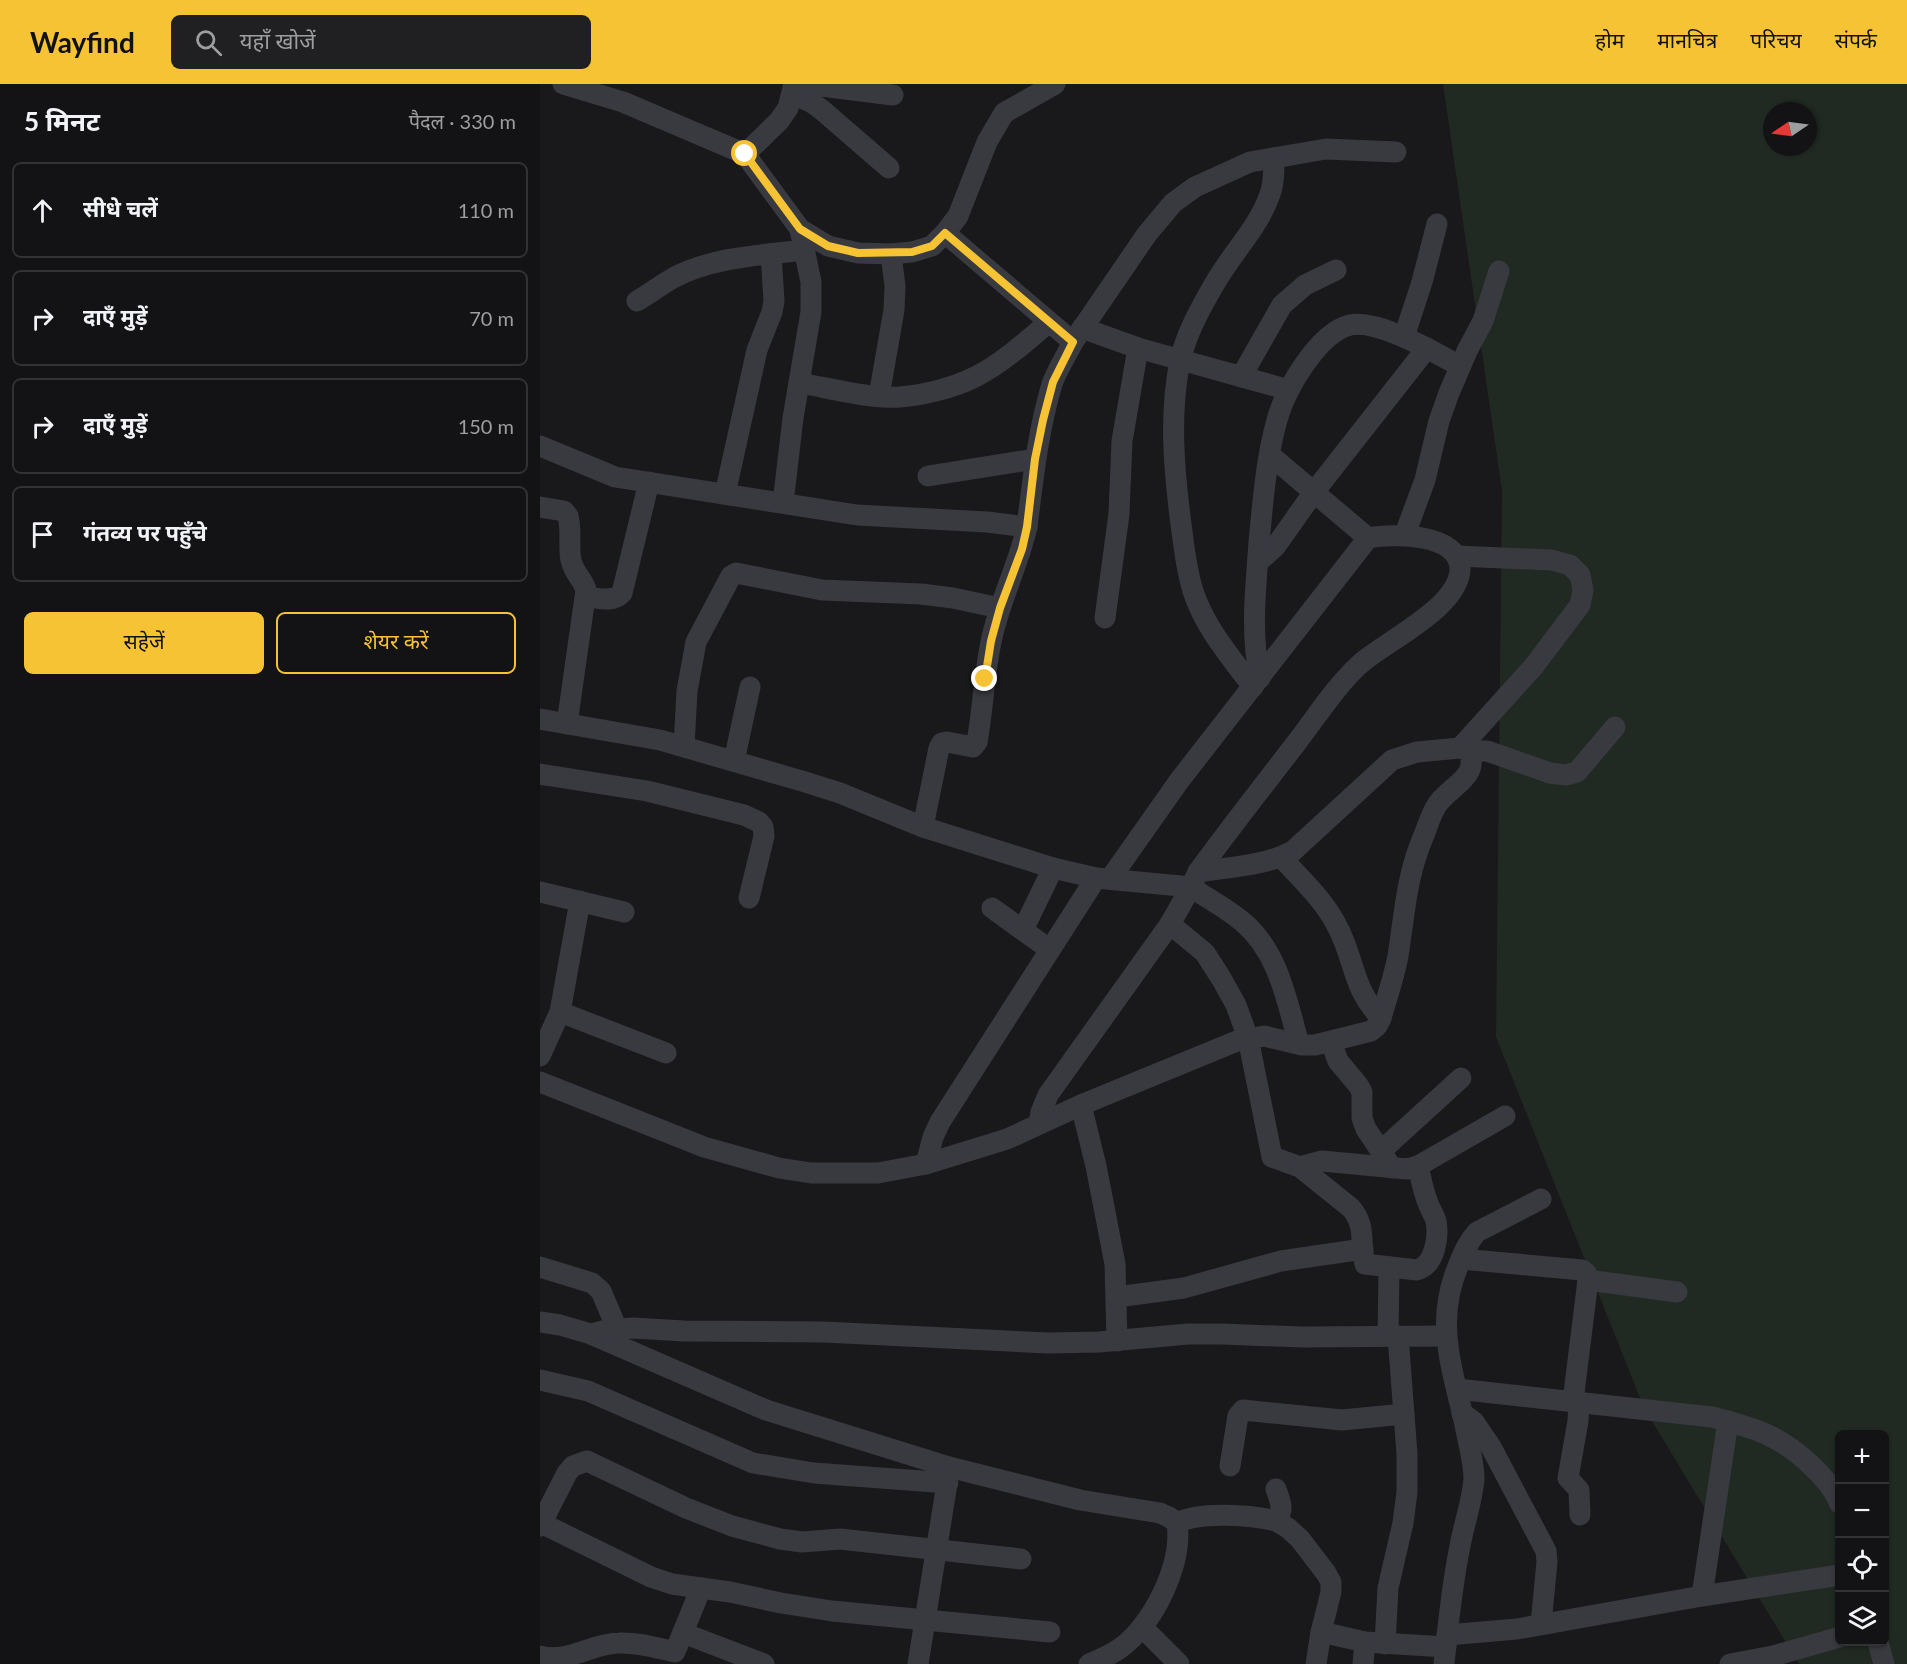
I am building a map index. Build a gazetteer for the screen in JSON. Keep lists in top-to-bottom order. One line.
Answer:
{"north":"left","page":{"header":"Wayfind","search":"यहाँ खोजें","nav":["होम","मानचित्र","परिचय","संपर्क"],"heading":["5 मिनट","पैदल · 330 m"],"list":[["सीधे चलें","110 m"],["दाएँ मुड़ें","70 m"],["दाएँ मुड़ें","150 m"],"गंतव्य पर पहुँचे"],"buttons":["सहेजें","शेयर करें"],"map_buttons":["+","−"]}}
